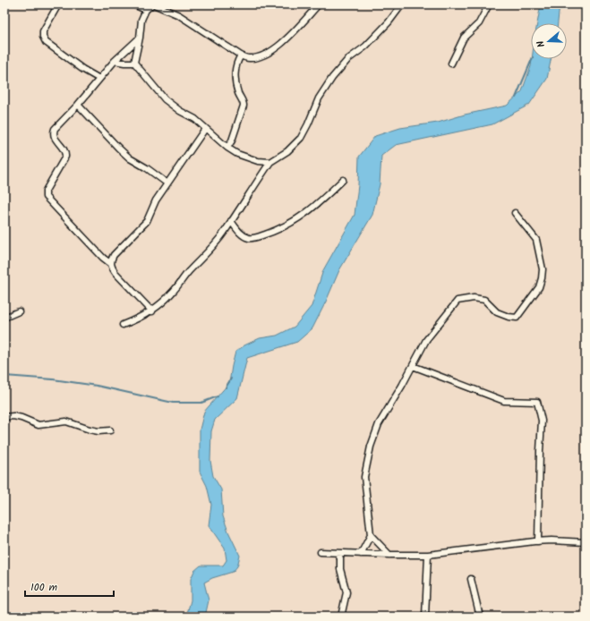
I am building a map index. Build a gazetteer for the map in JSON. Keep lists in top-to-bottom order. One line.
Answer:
{"scale_bar":"100 m","north":"left"}
